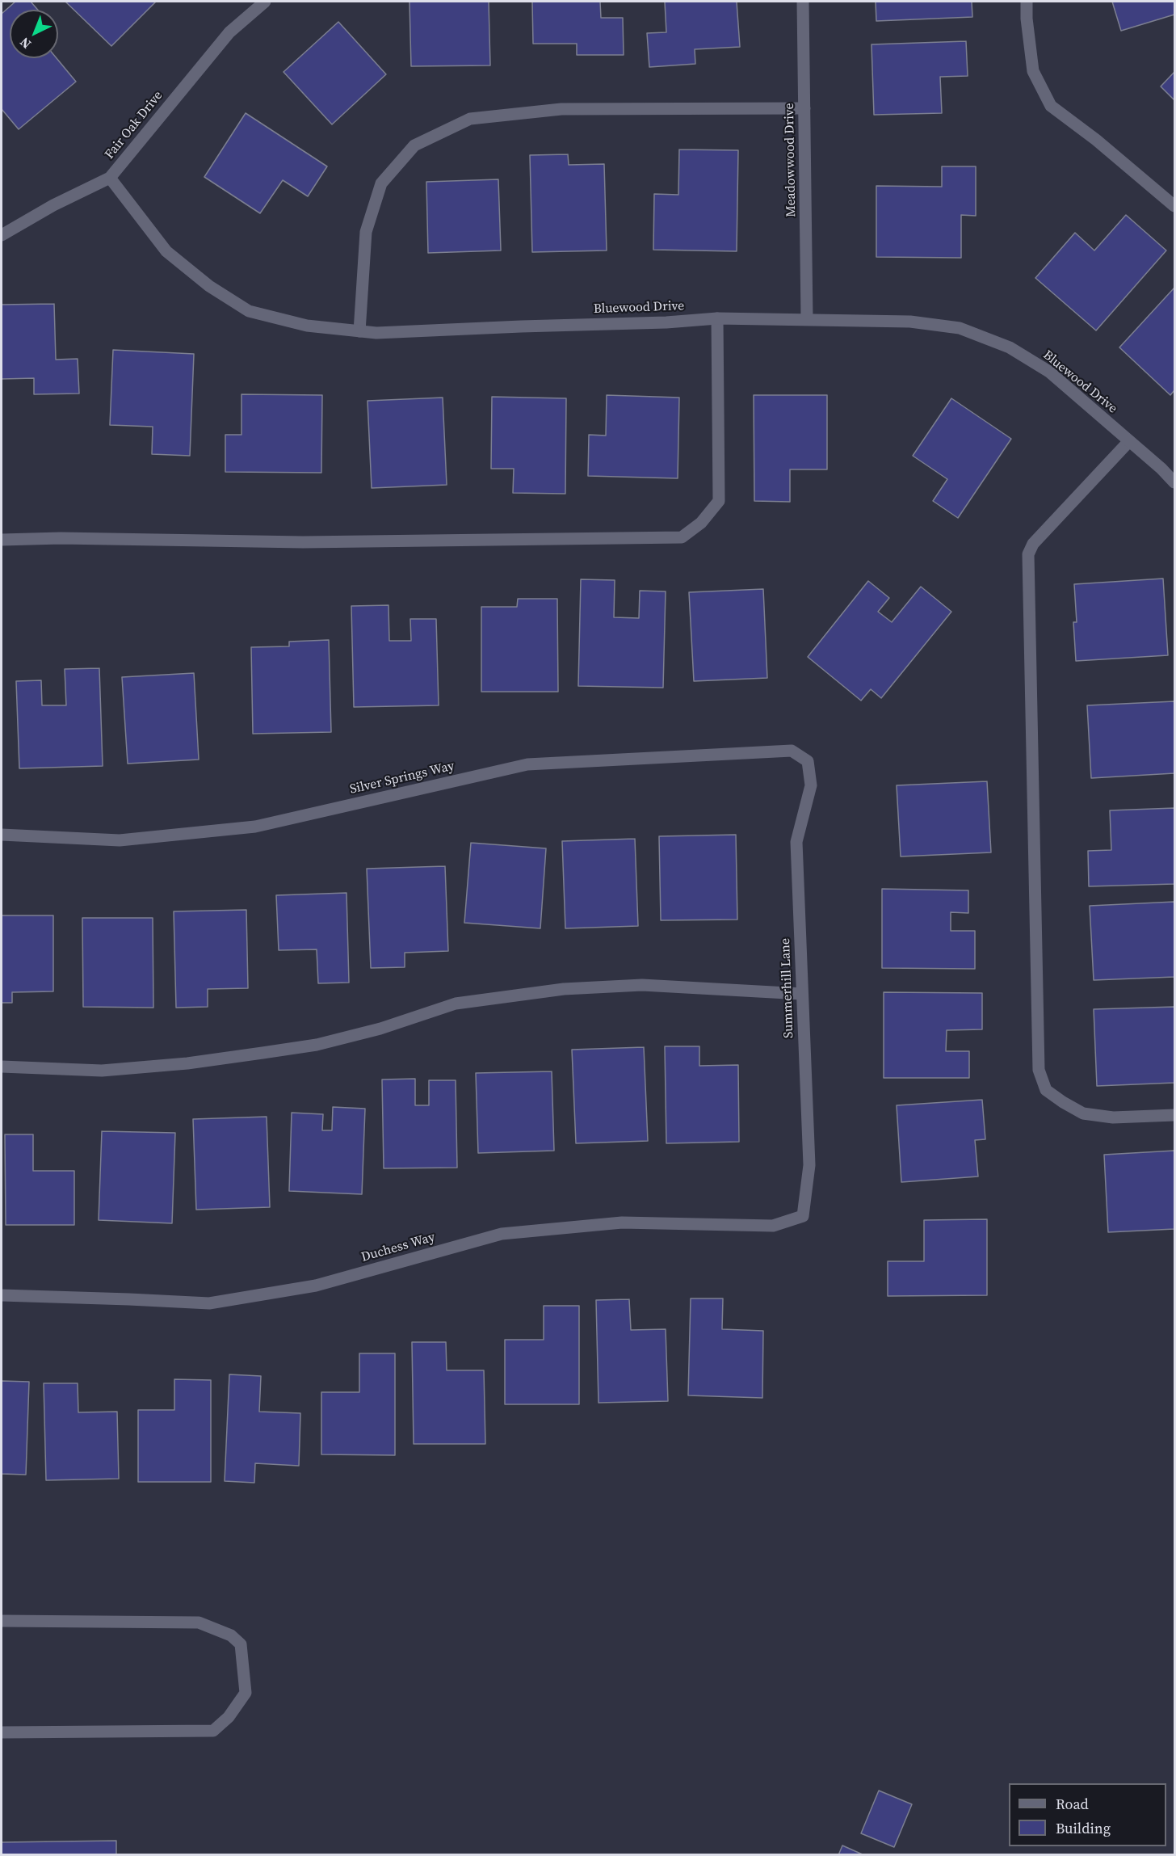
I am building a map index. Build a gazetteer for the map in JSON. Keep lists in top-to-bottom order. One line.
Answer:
{"streets":{"street":["Fair Oak Drive","Meadowwood Drive","Bluewood Drive","Silver Springs Way","Summerhill Lane","Duchess Way"]},"crossings":[["Fair Oak Drive","Bluewood Drive"],["Meadowwood Drive","Bluewood Drive"],["Silver Springs Way","Summerhill Lane"],["Summerhill Lane","Duchess Way"]],"legend":["Road","Building"],"north":"bottom left"}
